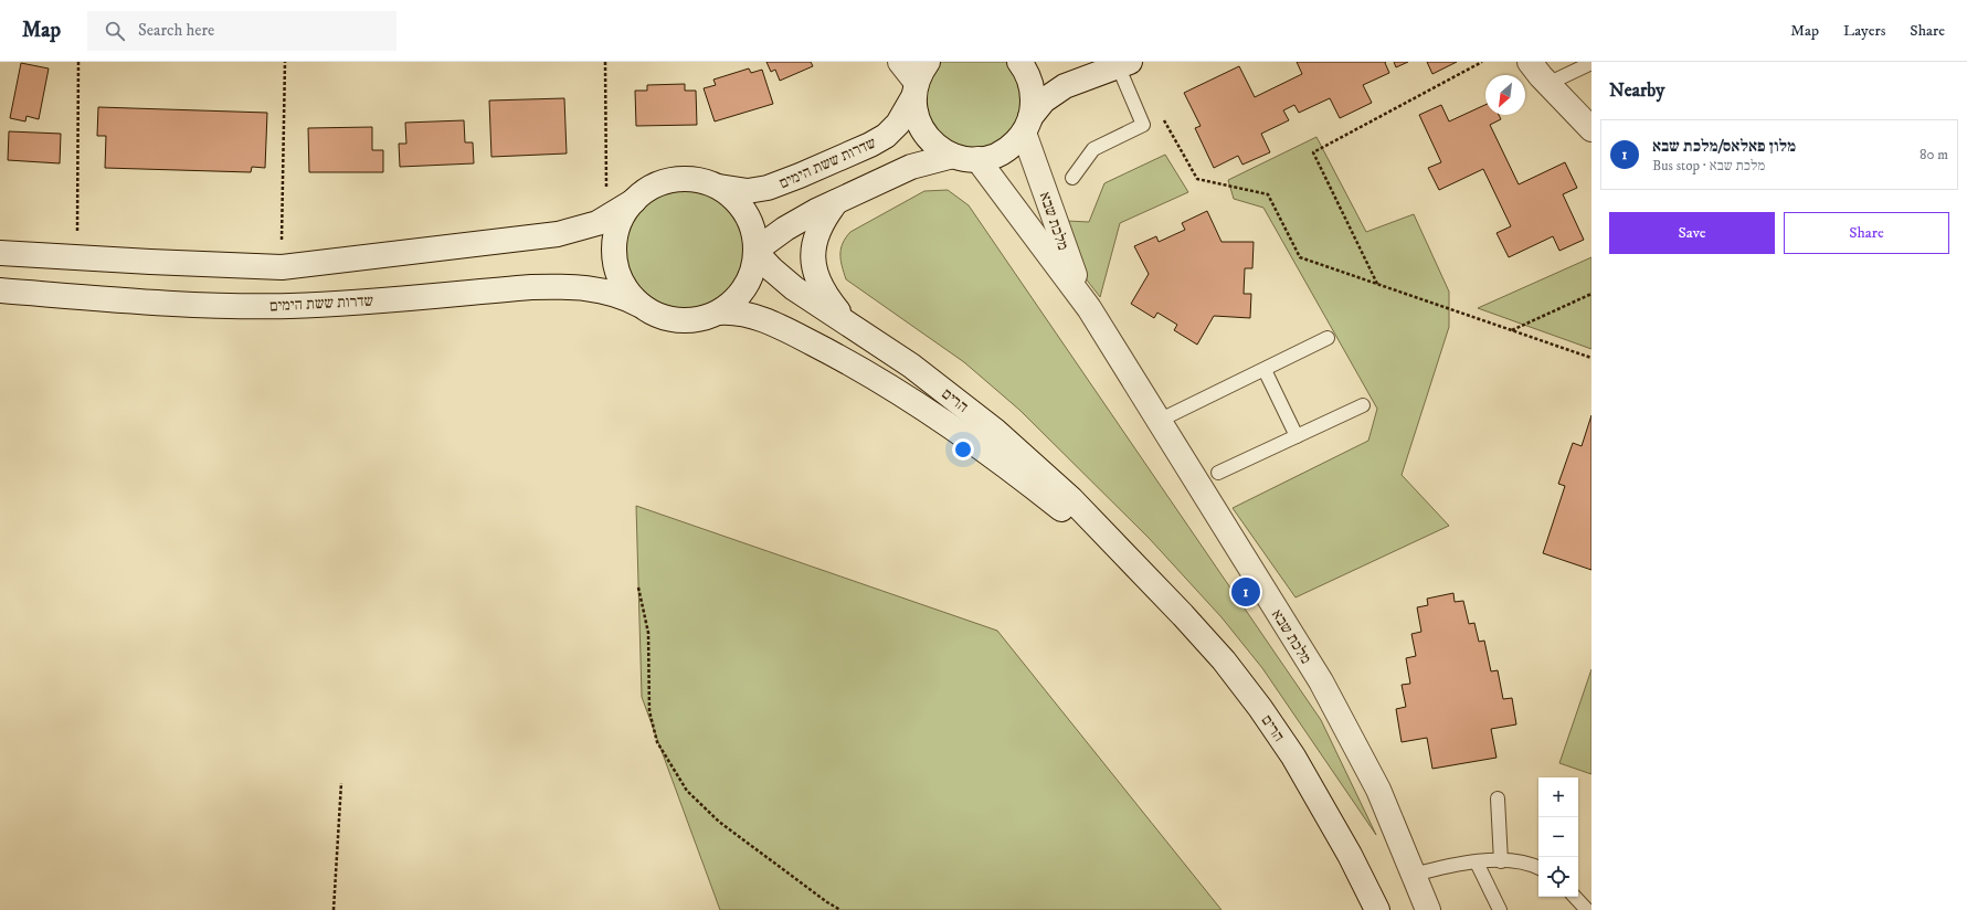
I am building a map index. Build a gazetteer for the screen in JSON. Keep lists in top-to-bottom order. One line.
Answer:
{"streets":{"main road":["שדרות ששת הימים","מלכת שבא","הרים"]},"crossings":[["שדרות ששת הימים","הרים"]],"north":"bottom left","page":{"header":"Map","search":"Search here","nav":["Map","Layers","Share"],"heading":"Nearby","list":[{"mark":"1","name":"מלון פאלאס/מלכת שבא","note":"Bus stop · מלכת שבא","value":"80 m"}],"buttons":["Save","Share"],"pins":"1","map_buttons":["+","−"]}}
